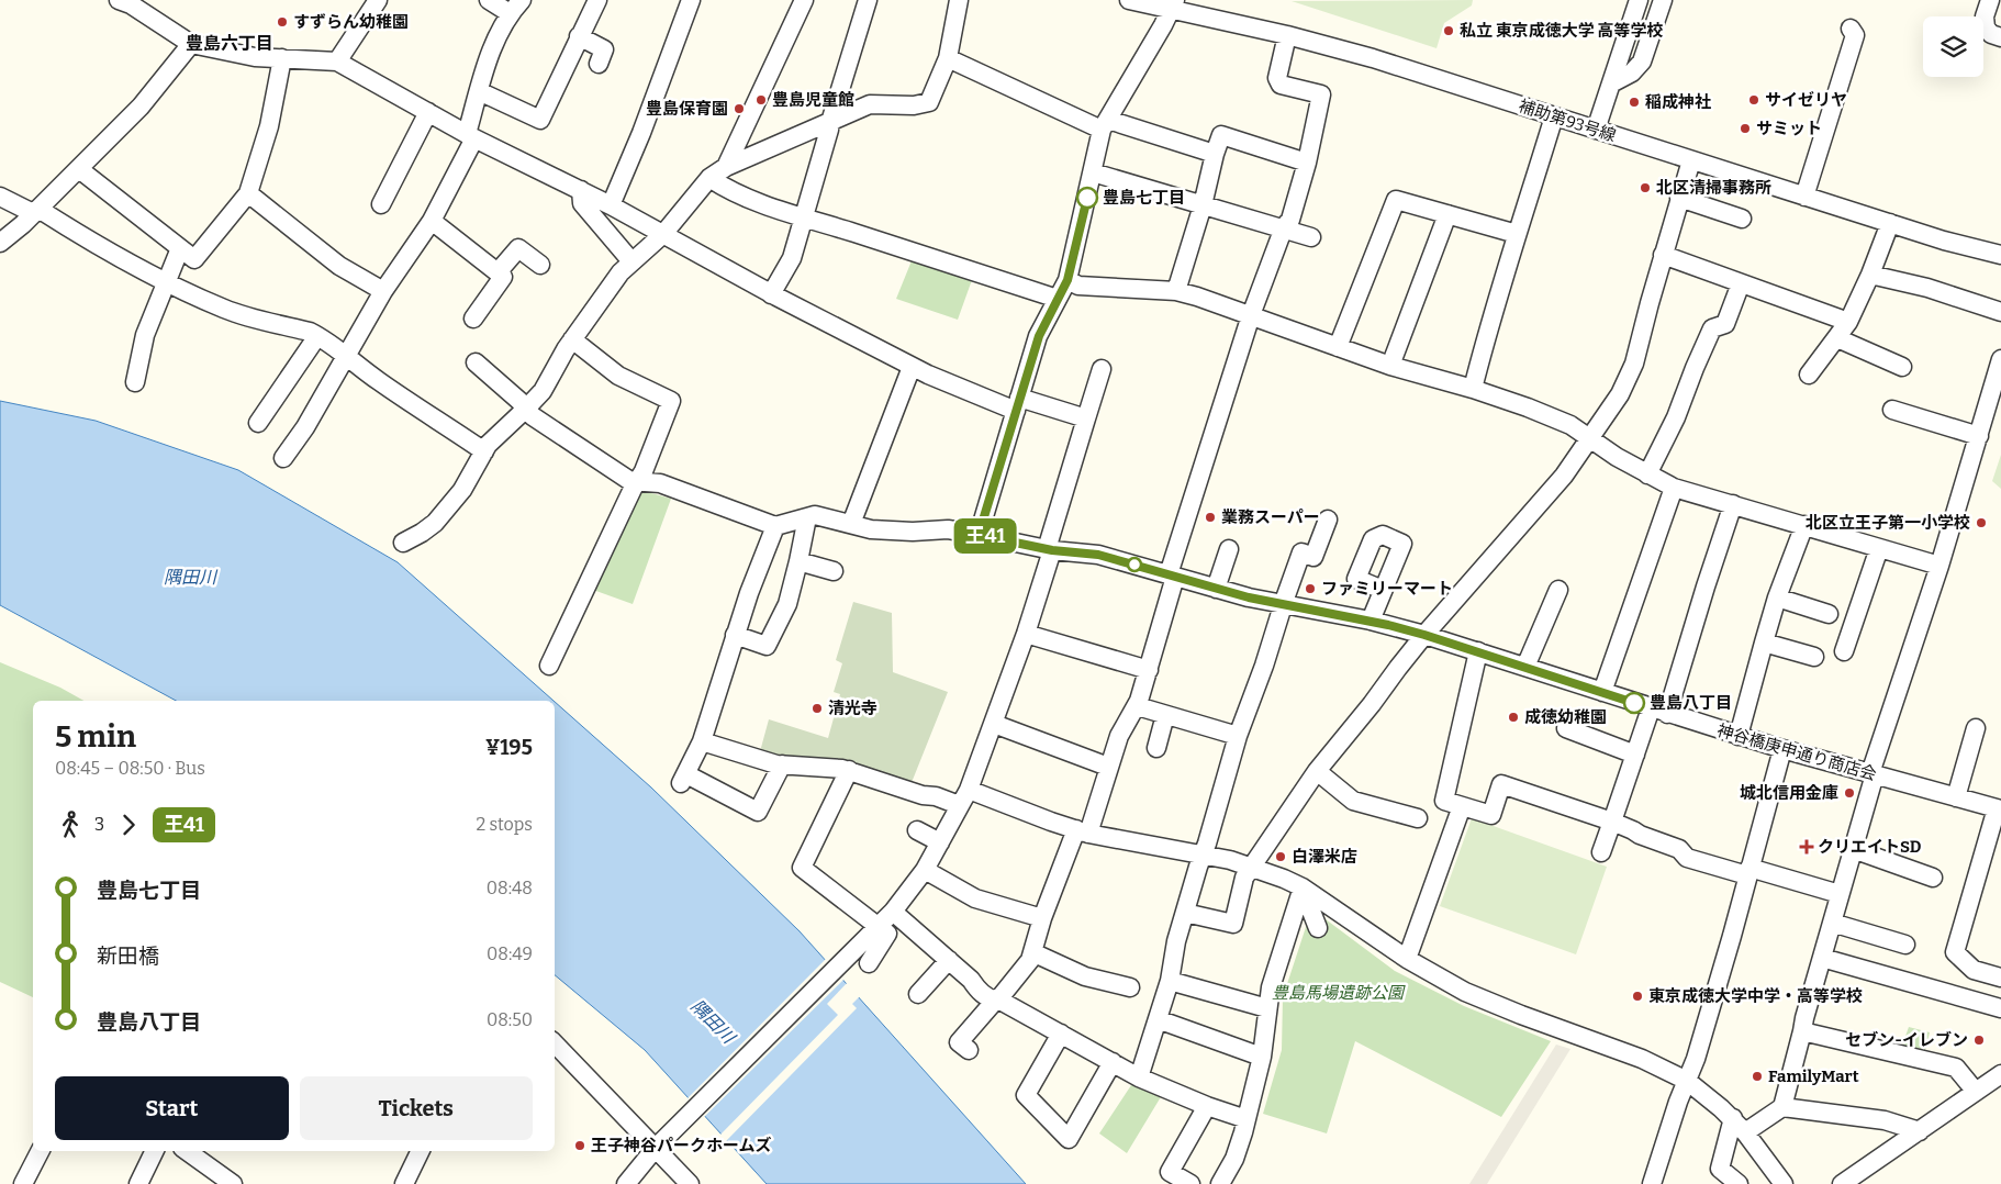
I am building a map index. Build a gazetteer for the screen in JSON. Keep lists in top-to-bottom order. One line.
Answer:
{"streets":{"street":["補助第93号線","神谷橋庚申通り商店会"]},"districts":["豊島六丁目"],"water":["隅田川"],"parks":["豊島馬場遺跡公園"],"places":{"other":["すずらん幼稚園","私立 東京成徳大学 高等学校","豊島児童館","サイゼリヤ","稲成神社","豊島保育園","サミット","北区清掃事務所","豊島七丁目","業務スーパー","北区立王子第一小学校","ファミリーマート","豊島八丁目","清光寺","成徳幼稚園","城北信用金庫","白澤米店","東京成徳大学中学・高等学校","セブン-イレブン","FamilyMart","王子神谷パークホームズ"],"health":["クリエイトSD"]},"lines":["bus line 王41"],"page":{"on_map":"王41","heading":["5 min","08:45 – 08:50 · Bus","¥195"],"legs":["3","王41","2 stops"],"list":[{"name":"豊島七丁目","value":"08:48"},{"name":"新田橋","value":"08:49"},{"name":"豊島八丁目","value":"08:50"}],"buttons":["Start","Tickets"]}}
